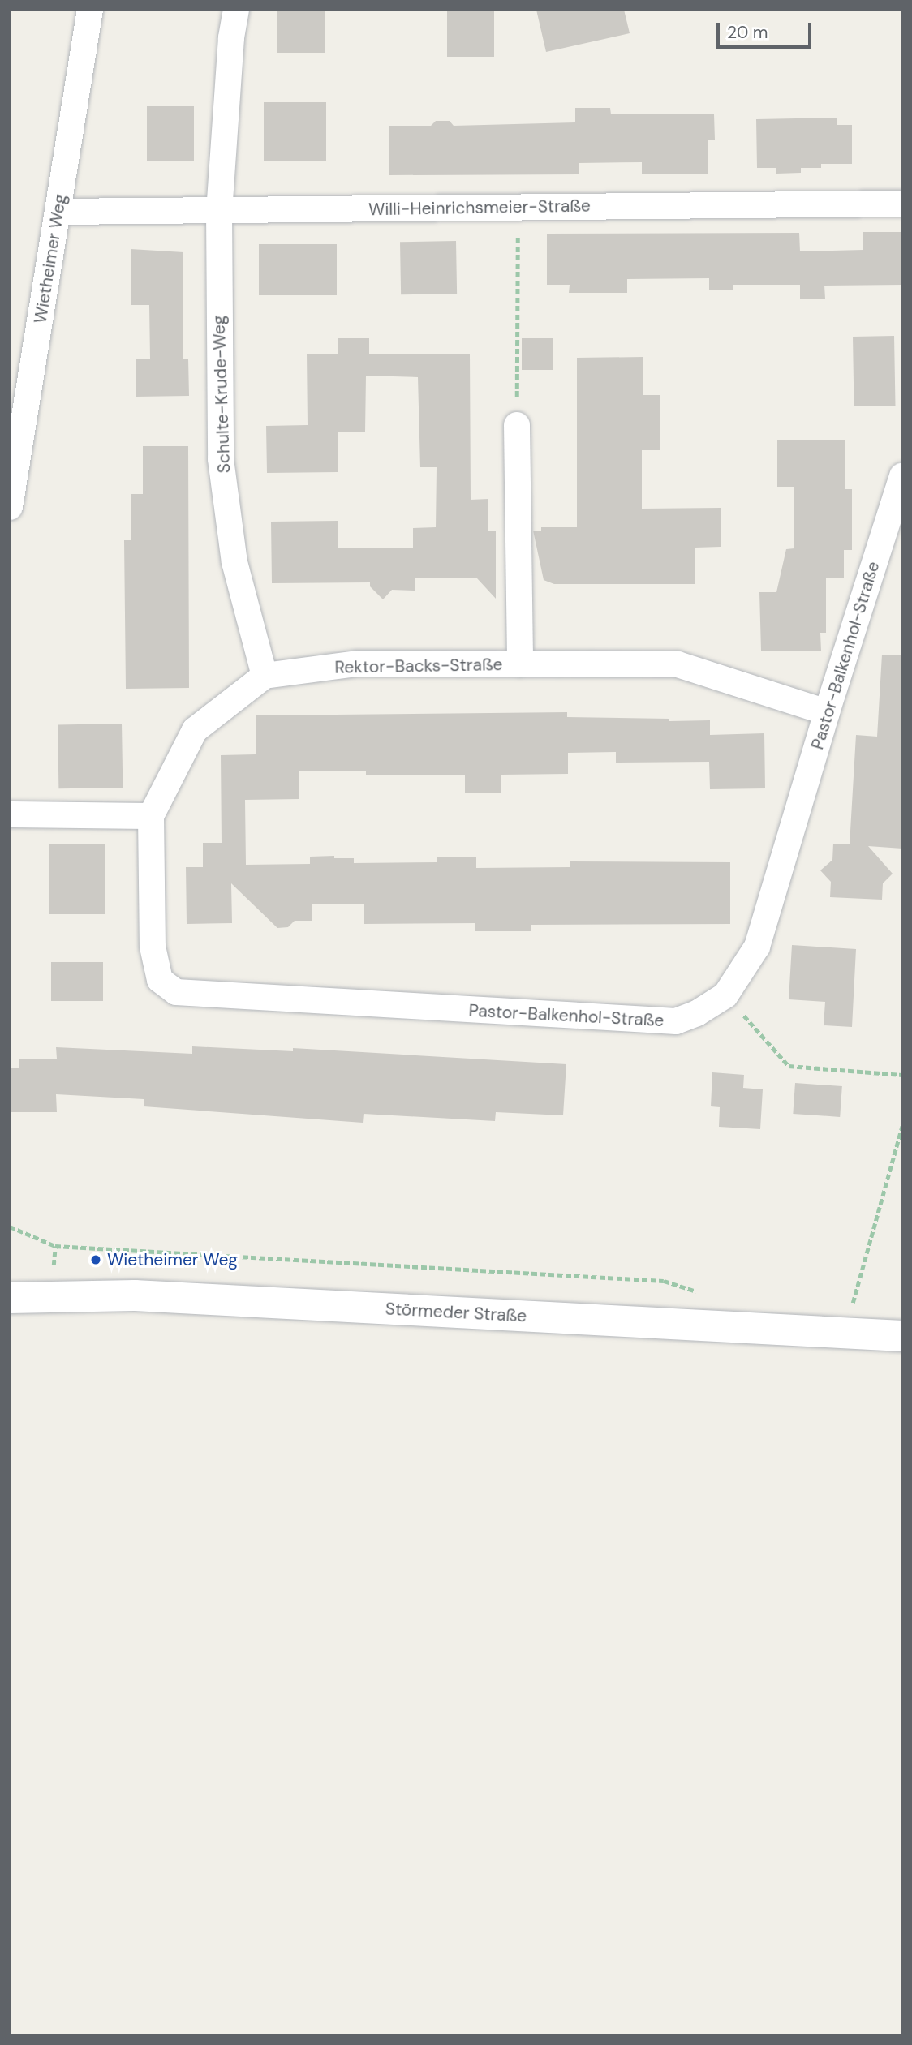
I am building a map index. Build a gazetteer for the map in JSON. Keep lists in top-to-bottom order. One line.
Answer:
{"streets":{"main road":["Störmeder Straße"],"street":["Willi-Heinrichsmeier-Straße","Wietheimer Weg","Schulte-Krude-Weg","Pastor-Balkenhol-Straße","Rektor-Backs-Straße"]},"crossings":[["Willi-Heinrichsmeier-Straße","Wietheimer Weg"],["Willi-Heinrichsmeier-Straße","Schulte-Krude-Weg"],["Schulte-Krude-Weg","Rektor-Backs-Straße"],["Pastor-Balkenhol-Straße","Rektor-Backs-Straße"]],"places":["Wietheimer Weg"],"scale_bar":"20 m"}
